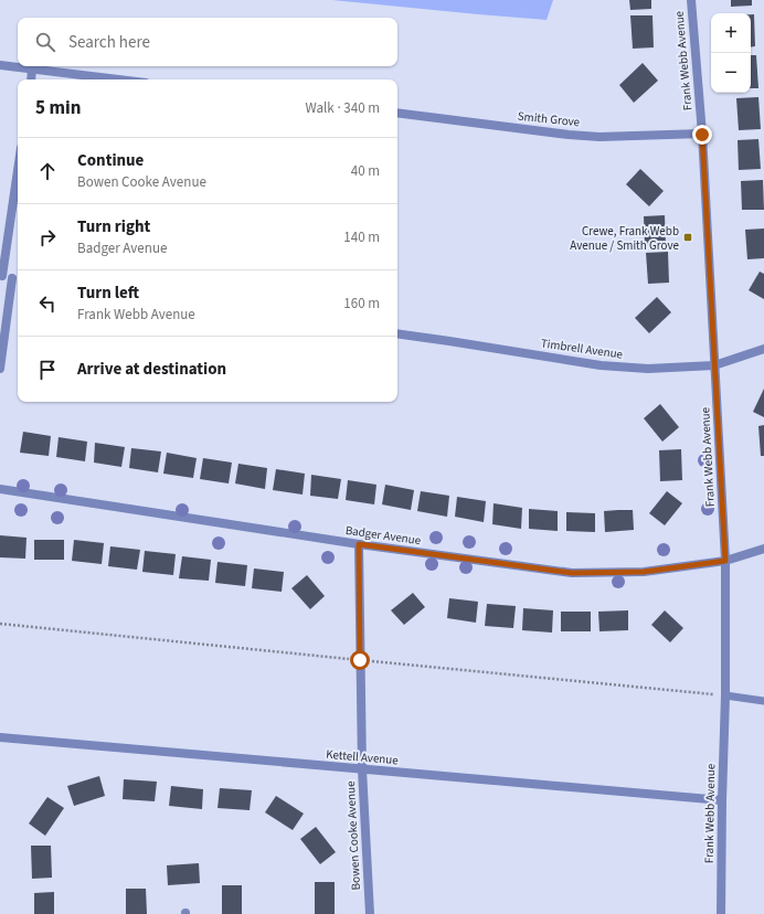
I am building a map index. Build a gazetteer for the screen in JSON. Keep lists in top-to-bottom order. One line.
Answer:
{"streets":{"street":["Frank Webb Avenue","Smith Grove","Timbrell Avenue","Badger Avenue","Kettell Avenue","Bowen Cooke Avenue"]},"crossings":[["Frank Webb Avenue","Smith Grove"],["Frank Webb Avenue","Timbrell Avenue"],["Frank Webb Avenue","Badger Avenue"],["Frank Webb Avenue","Kettell Avenue"],["Badger Avenue","Bowen Cooke Avenue"],["Kettell Avenue","Bowen Cooke Avenue"]],"places":{"transit":["Crewe, Frank Webb Avenue / Smith Grove"]},"page":{"map_buttons":["+","−"],"search":"Search here","heading":["5 min","Walk · 340 m"],"list":[["Continue","Bowen Cooke Avenue","40 m"],["Turn right","Badger Avenue","140 m"],["Turn left","Frank Webb Avenue","160 m"],"Arrive at destination"]}}
